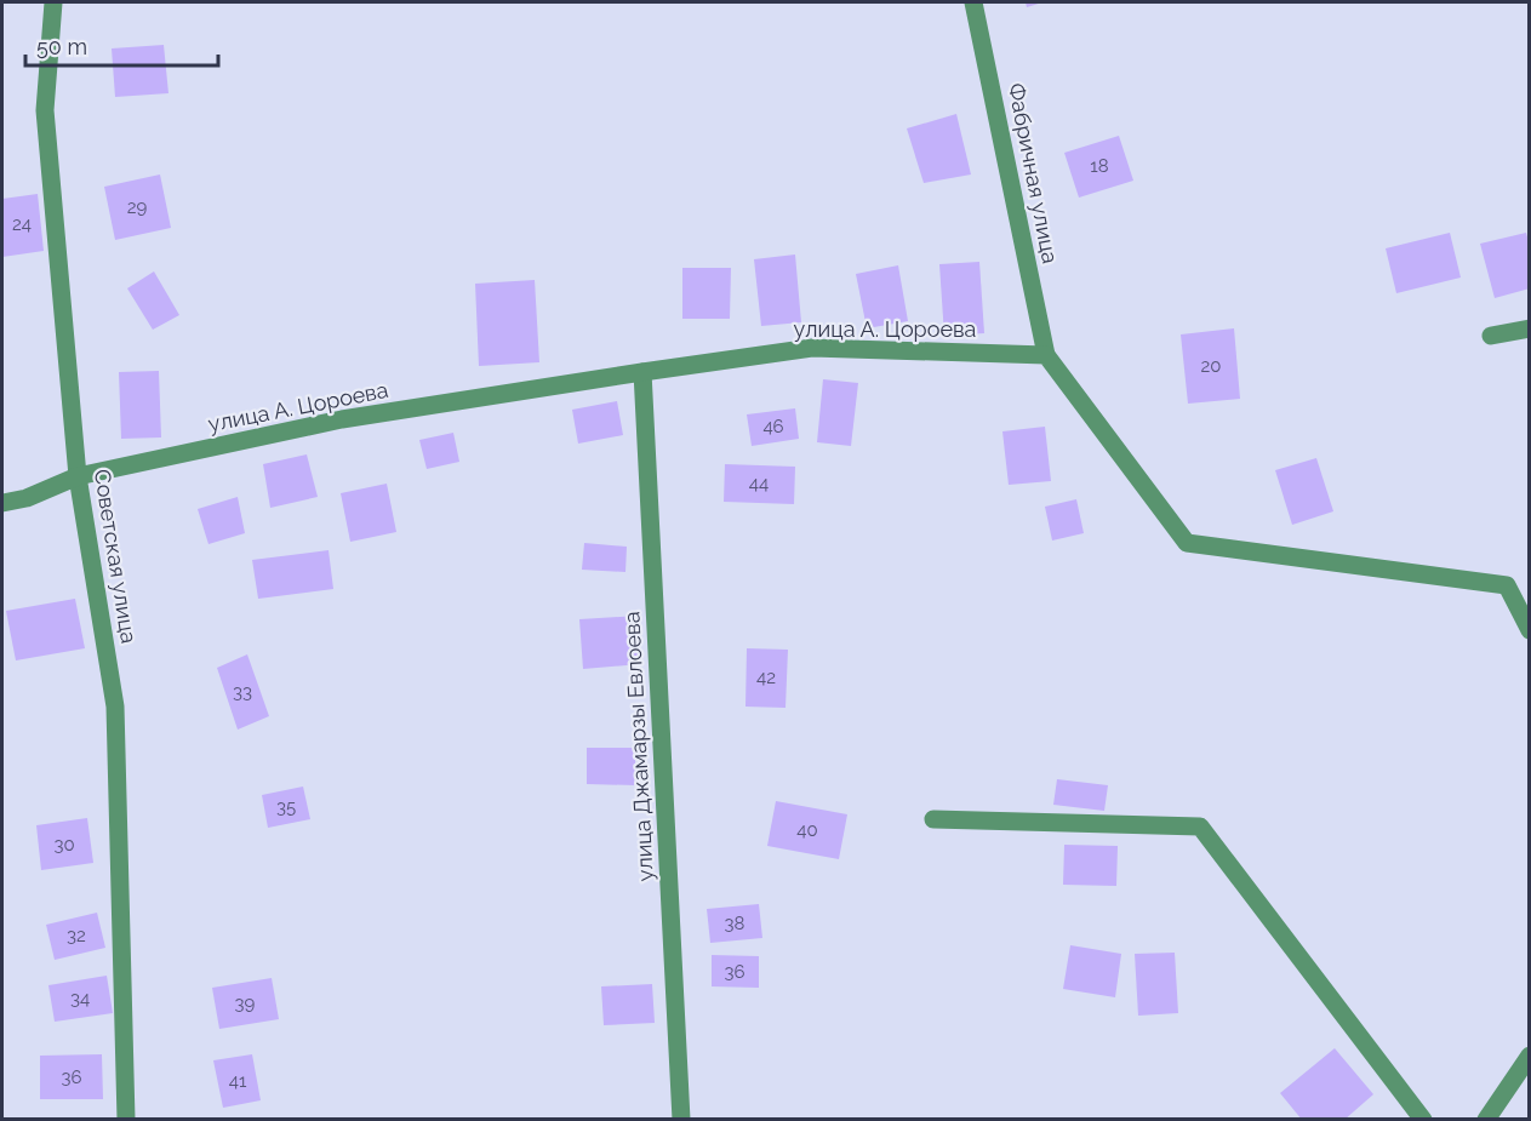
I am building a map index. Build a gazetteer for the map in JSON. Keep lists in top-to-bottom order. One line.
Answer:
{"streets":{"street":["Фабричная улица","улица А. Цороева","Советская улица","улица Джамарзы Евлоева"]},"crossings":[["Фабричная улица","улица А. Цороева"],["улица А. Цороева","Советская улица"],["улица А. Цороева","улица Джамарзы Евлоева"]],"house_numbers":["18","29","24","20","46","44","42","33","35","40","30","38","32","36","34","39","36","41"],"scale_bar":"50 m"}
